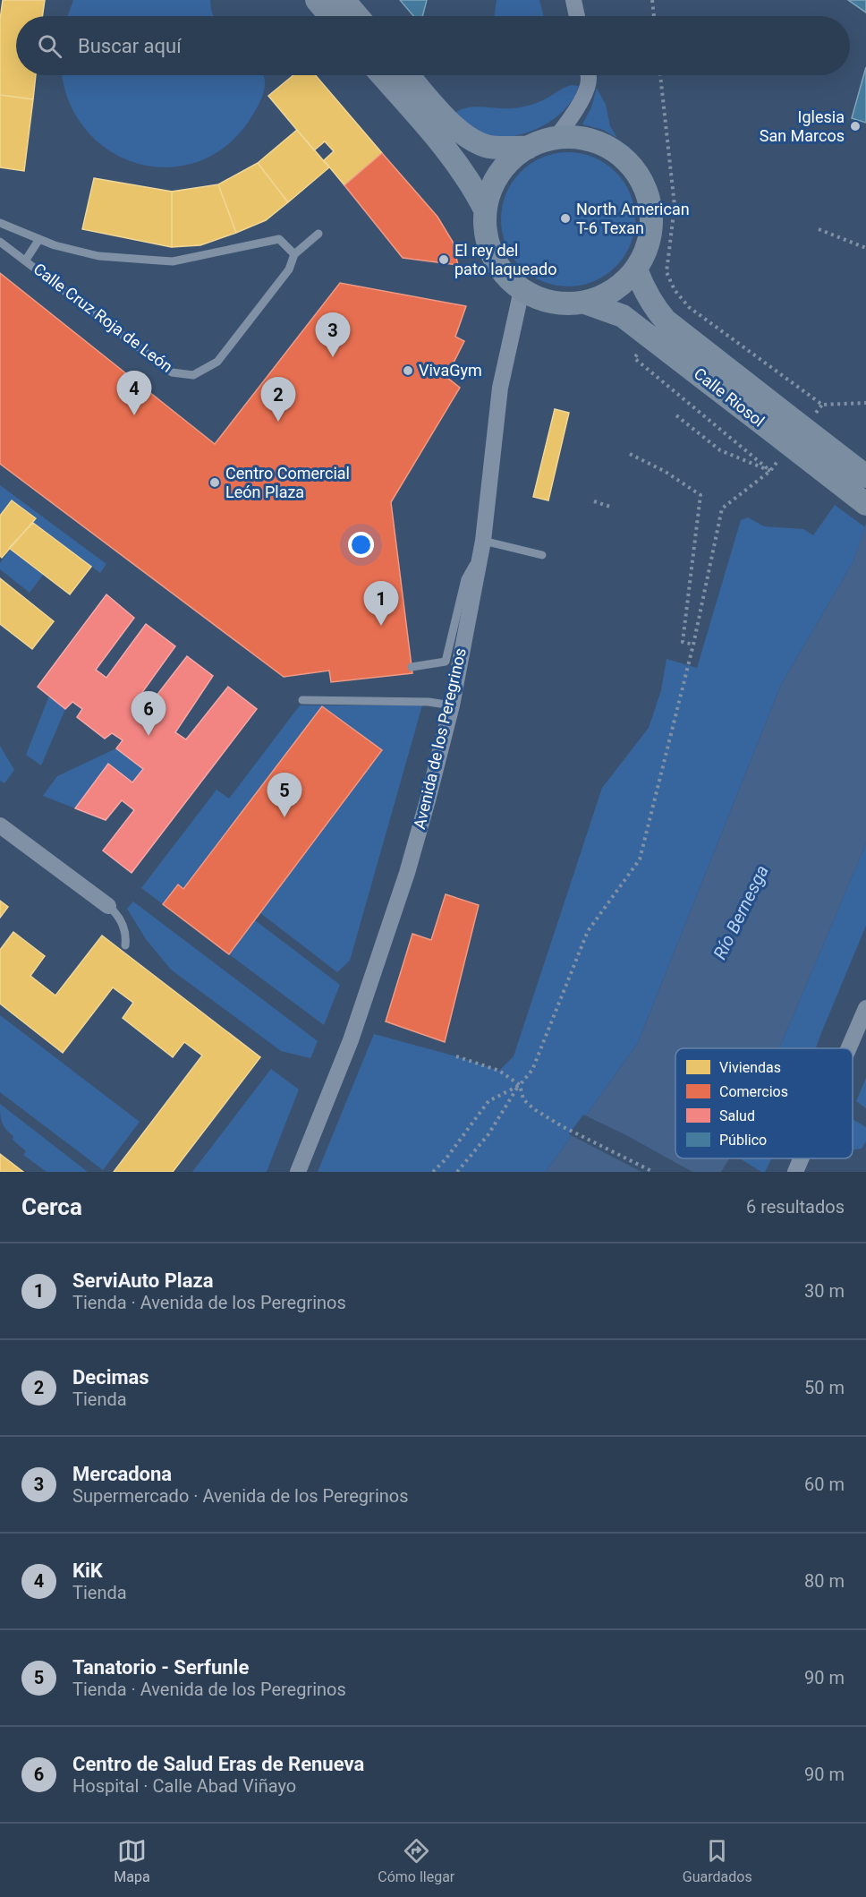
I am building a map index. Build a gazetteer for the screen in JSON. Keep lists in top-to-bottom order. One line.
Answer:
{"streets":{"main road":["Calle Riosol"],"street":["Avenida de los Peregrinos"],"lane":["Calle Cruz Roja de León"]},"crossings":[["Calle Riosol","Avenida de los Peregrinos"]],"water":["Río Bernesga"],"places":["Iglesia San Marcos","North American T-6 Texan","El rey del pato laqueado","VivaGym","Centro Comercial León Plaza"],"legend":["Viviendas","Comercios","Salud","Público"],"page":{"search":"Buscar aquí","pins":["3","4","2","1","6","5"],"heading":["Cerca","6 resultados"],"list":[{"mark":"1","name":"ServiAuto Plaza","note":"Tienda · Avenida de los Peregrinos","value":"30 m"},{"mark":"2","name":"Decimas","note":"Tienda","value":"50 m"},{"mark":"3","name":"Mercadona","note":"Supermercado · Avenida de los Peregrinos","value":"60 m"},{"mark":"4","name":"KiK","note":"Tienda","value":"80 m"},{"mark":"5","name":"Tanatorio - Serfunle","note":"Tienda · Avenida de los Peregrinos","value":"90 m"},{"mark":"6","name":"Centro de Salud Eras de Renueva","note":"Hospital · Calle Abad Viñayo","value":"90 m"}],"nav":["Mapa","Cómo llegar","Guardados"]}}
